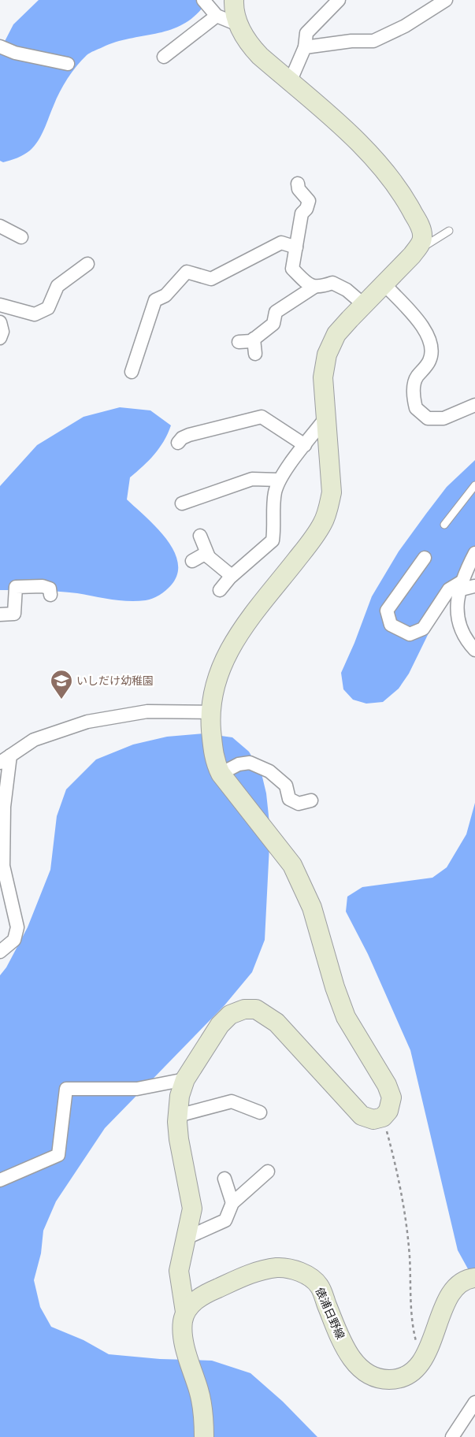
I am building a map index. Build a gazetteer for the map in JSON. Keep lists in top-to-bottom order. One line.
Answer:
{"streets":{"street":["俵浦日野線"]},"places":{"school or university":["いしだけ幼稚園"]}}
